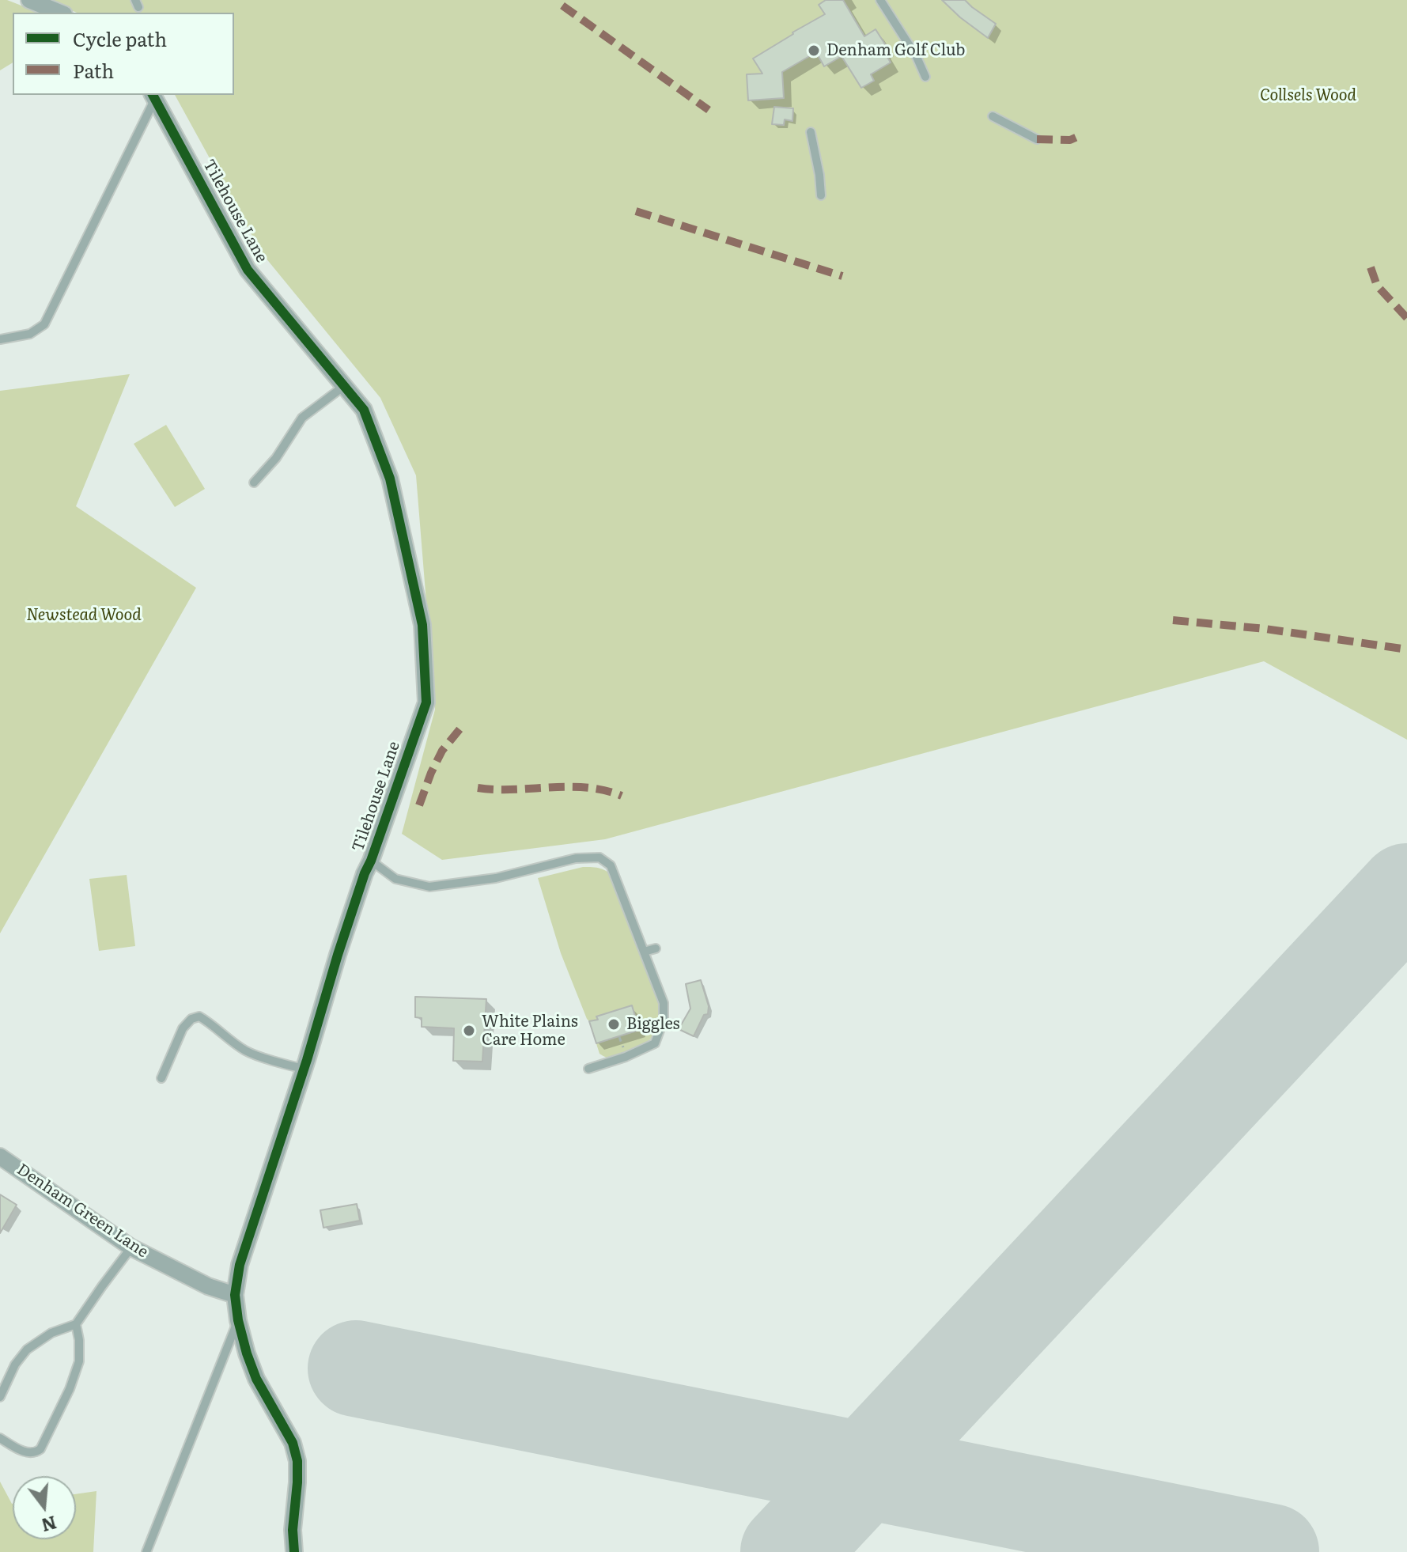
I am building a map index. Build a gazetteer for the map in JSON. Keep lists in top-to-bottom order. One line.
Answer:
{"streets":{"street":["Tilehouse Lane","Denham Green Lane"]},"crossings":[["Tilehouse Lane","Denham Green Lane"]],"parks":["Collsels Wood","Newstead Wood"],"places":["Denham Golf Club","Biggles","White Plains Care Home"],"legend":["Cycle path","Path"],"north":"bottom"}
